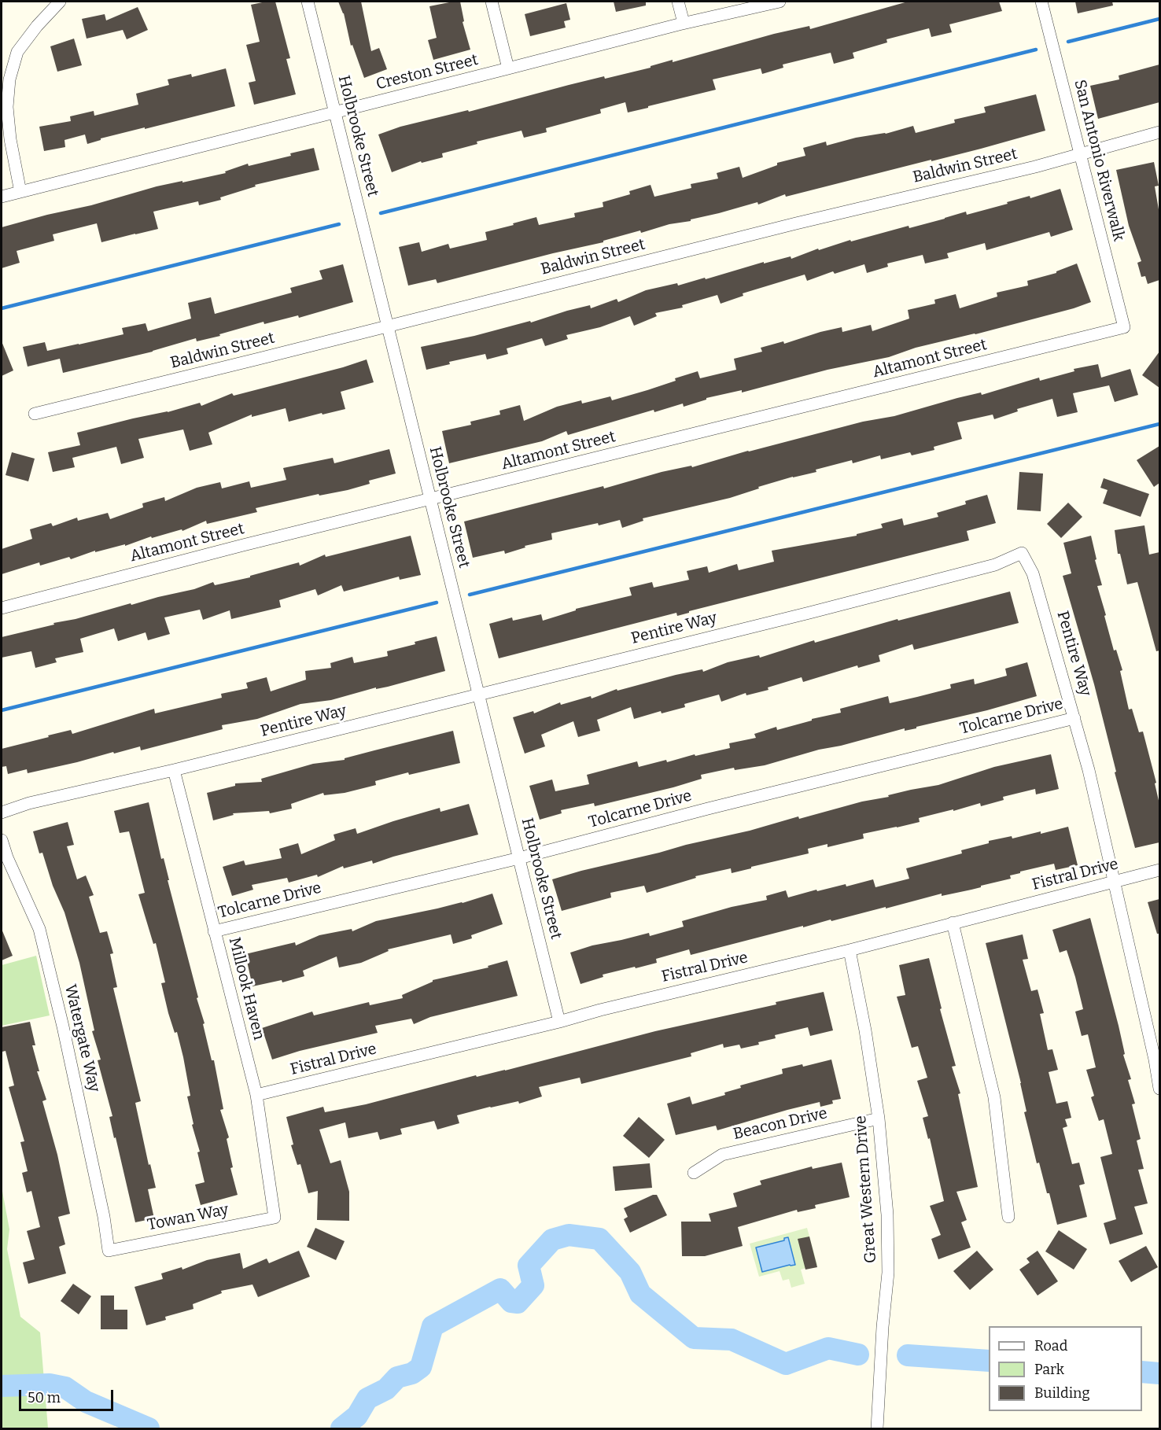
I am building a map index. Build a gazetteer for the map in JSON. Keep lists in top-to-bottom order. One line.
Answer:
{"streets":{"street":["Creston Street","Holbrooke Street","San Antonio Riverwalk","Baldwin Street","Altamont Street","Pentire Way","Tolcarne Drive","Fistral Drive","Millook Haven","Watergate Way","Beacon Drive","Great Western Drive","Towan Way"]},"crossings":[["Creston Street","Holbrooke Street"],["Holbrooke Street","Baldwin Street"],["Holbrooke Street","Altamont Street"],["Holbrooke Street","Pentire Way"],["Holbrooke Street","Tolcarne Drive"],["Holbrooke Street","Fistral Drive"],["San Antonio Riverwalk","Baldwin Street"],["San Antonio Riverwalk","Altamont Street"],["Pentire Way","Tolcarne Drive"],["Pentire Way","Fistral Drive"],["Pentire Way","Millook Haven"],["Tolcarne Drive","Millook Haven"],["Fistral Drive","Millook Haven"],["Fistral Drive","Great Western Drive"],["Millook Haven","Towan Way"],["Watergate Way","Towan Way"],["Beacon Drive","Great Western Drive"]],"legend":["Road","Park","Building"],"scale_bar":"50 m"}
